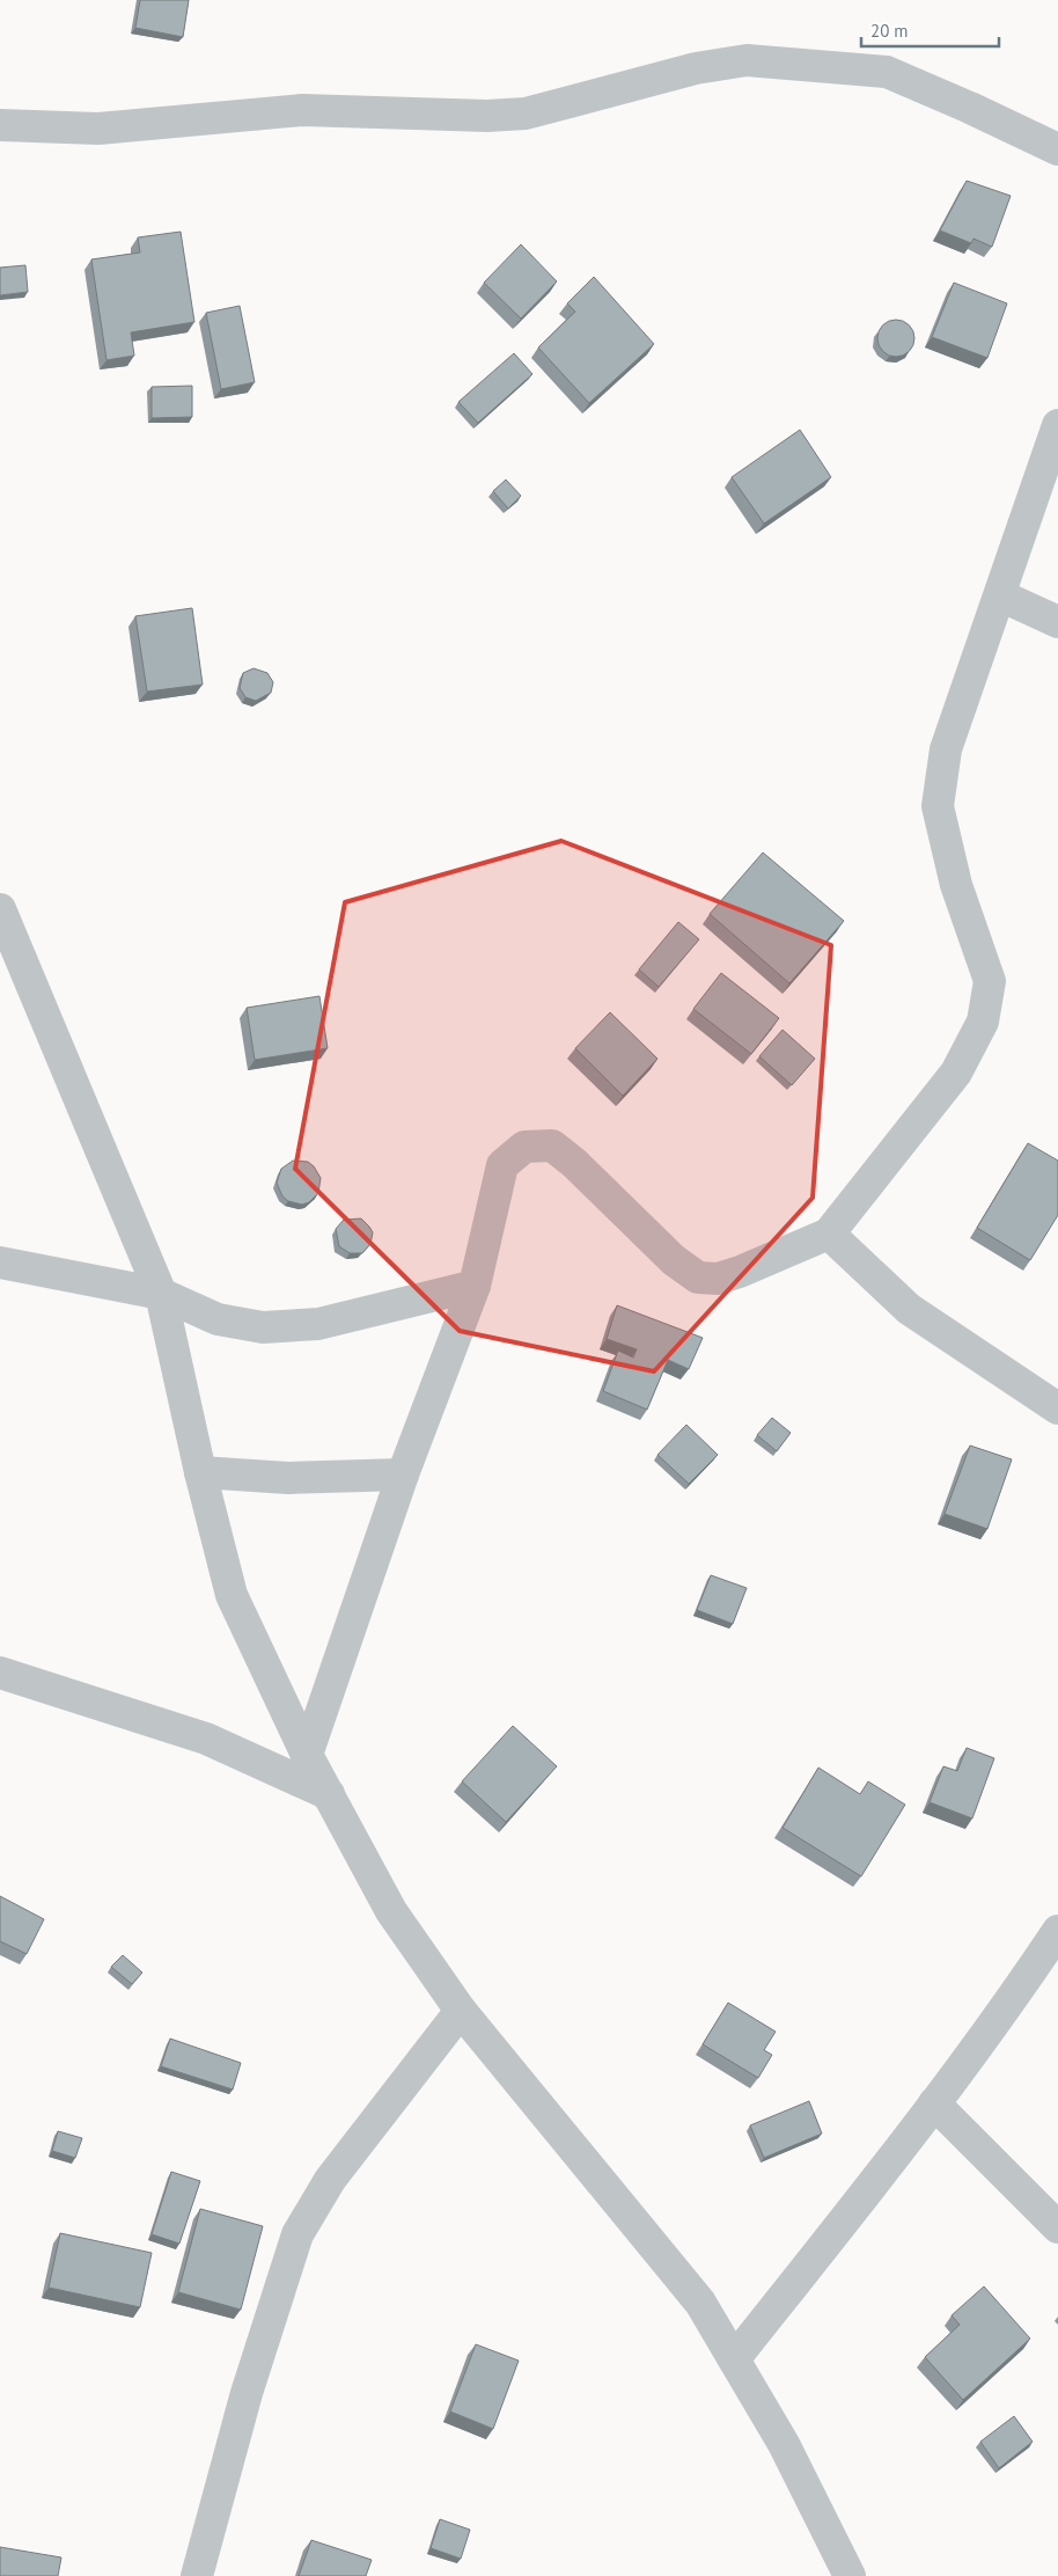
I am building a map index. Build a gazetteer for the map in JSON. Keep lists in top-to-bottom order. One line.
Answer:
{"scale_bar":"20 m"}
